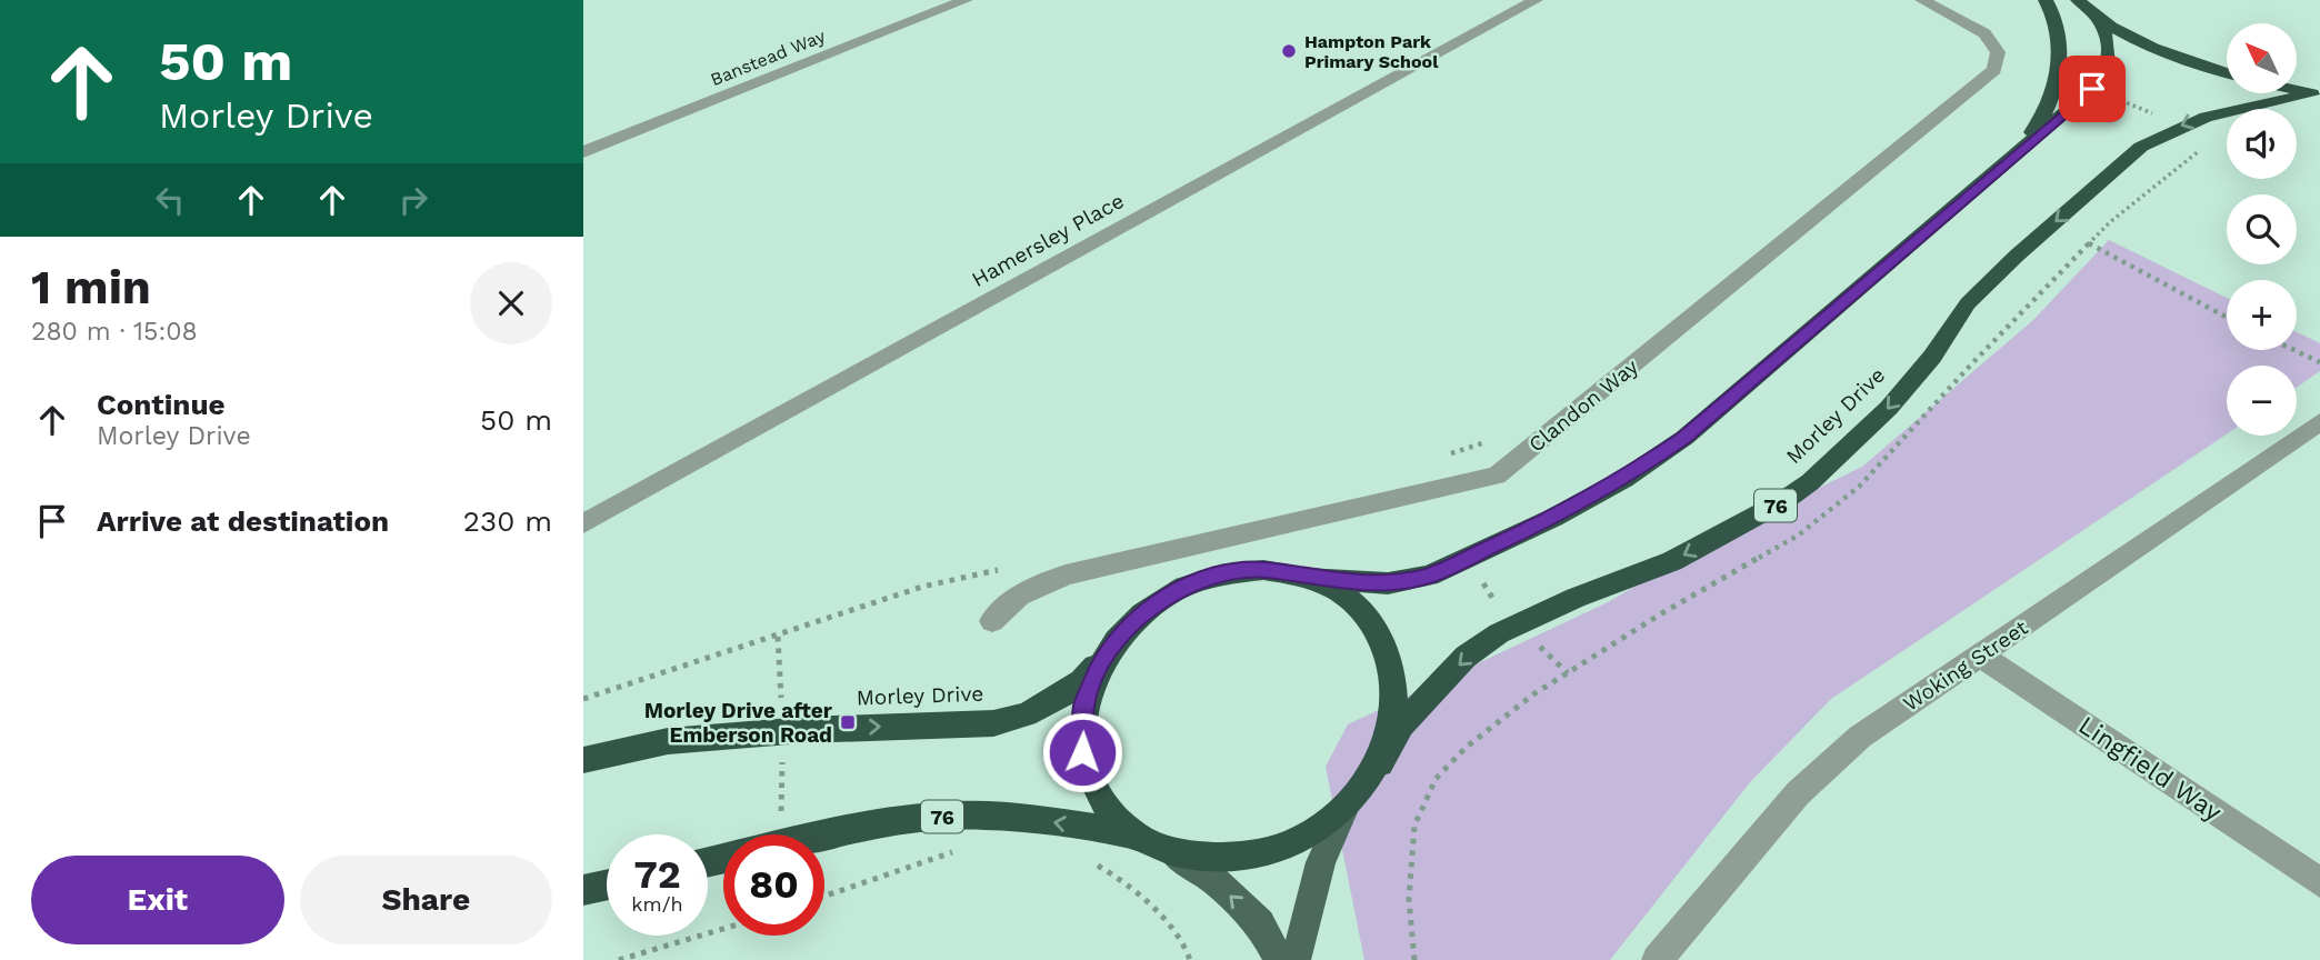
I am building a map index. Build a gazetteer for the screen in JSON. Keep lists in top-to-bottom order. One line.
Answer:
{"streets":{"highway":["Morley Drive","76"],"street":["Banstead Way","Hamersley Place","Clandon Way","Woking Street","Lingfield Way"]},"crossings":[["Morley Drive","76"],["Woking Street","Lingfield Way"]],"places":{"other":["Hampton Park Primary School"],"transit":["Morley Drive after Emberson Road"]},"north":"top left","page":{"turn":["50 m","Morley Drive"],"map_buttons":["+","−"],"heading":["1 min","280 m · 15:08"],"list":[{"name":"Continue","note":"Morley Drive","value":"50 m"},{"name":"Arrive at destination","value":"230 m"}],"speed":"72 km/h","limit":"80","buttons":["Exit","Share"]}}
